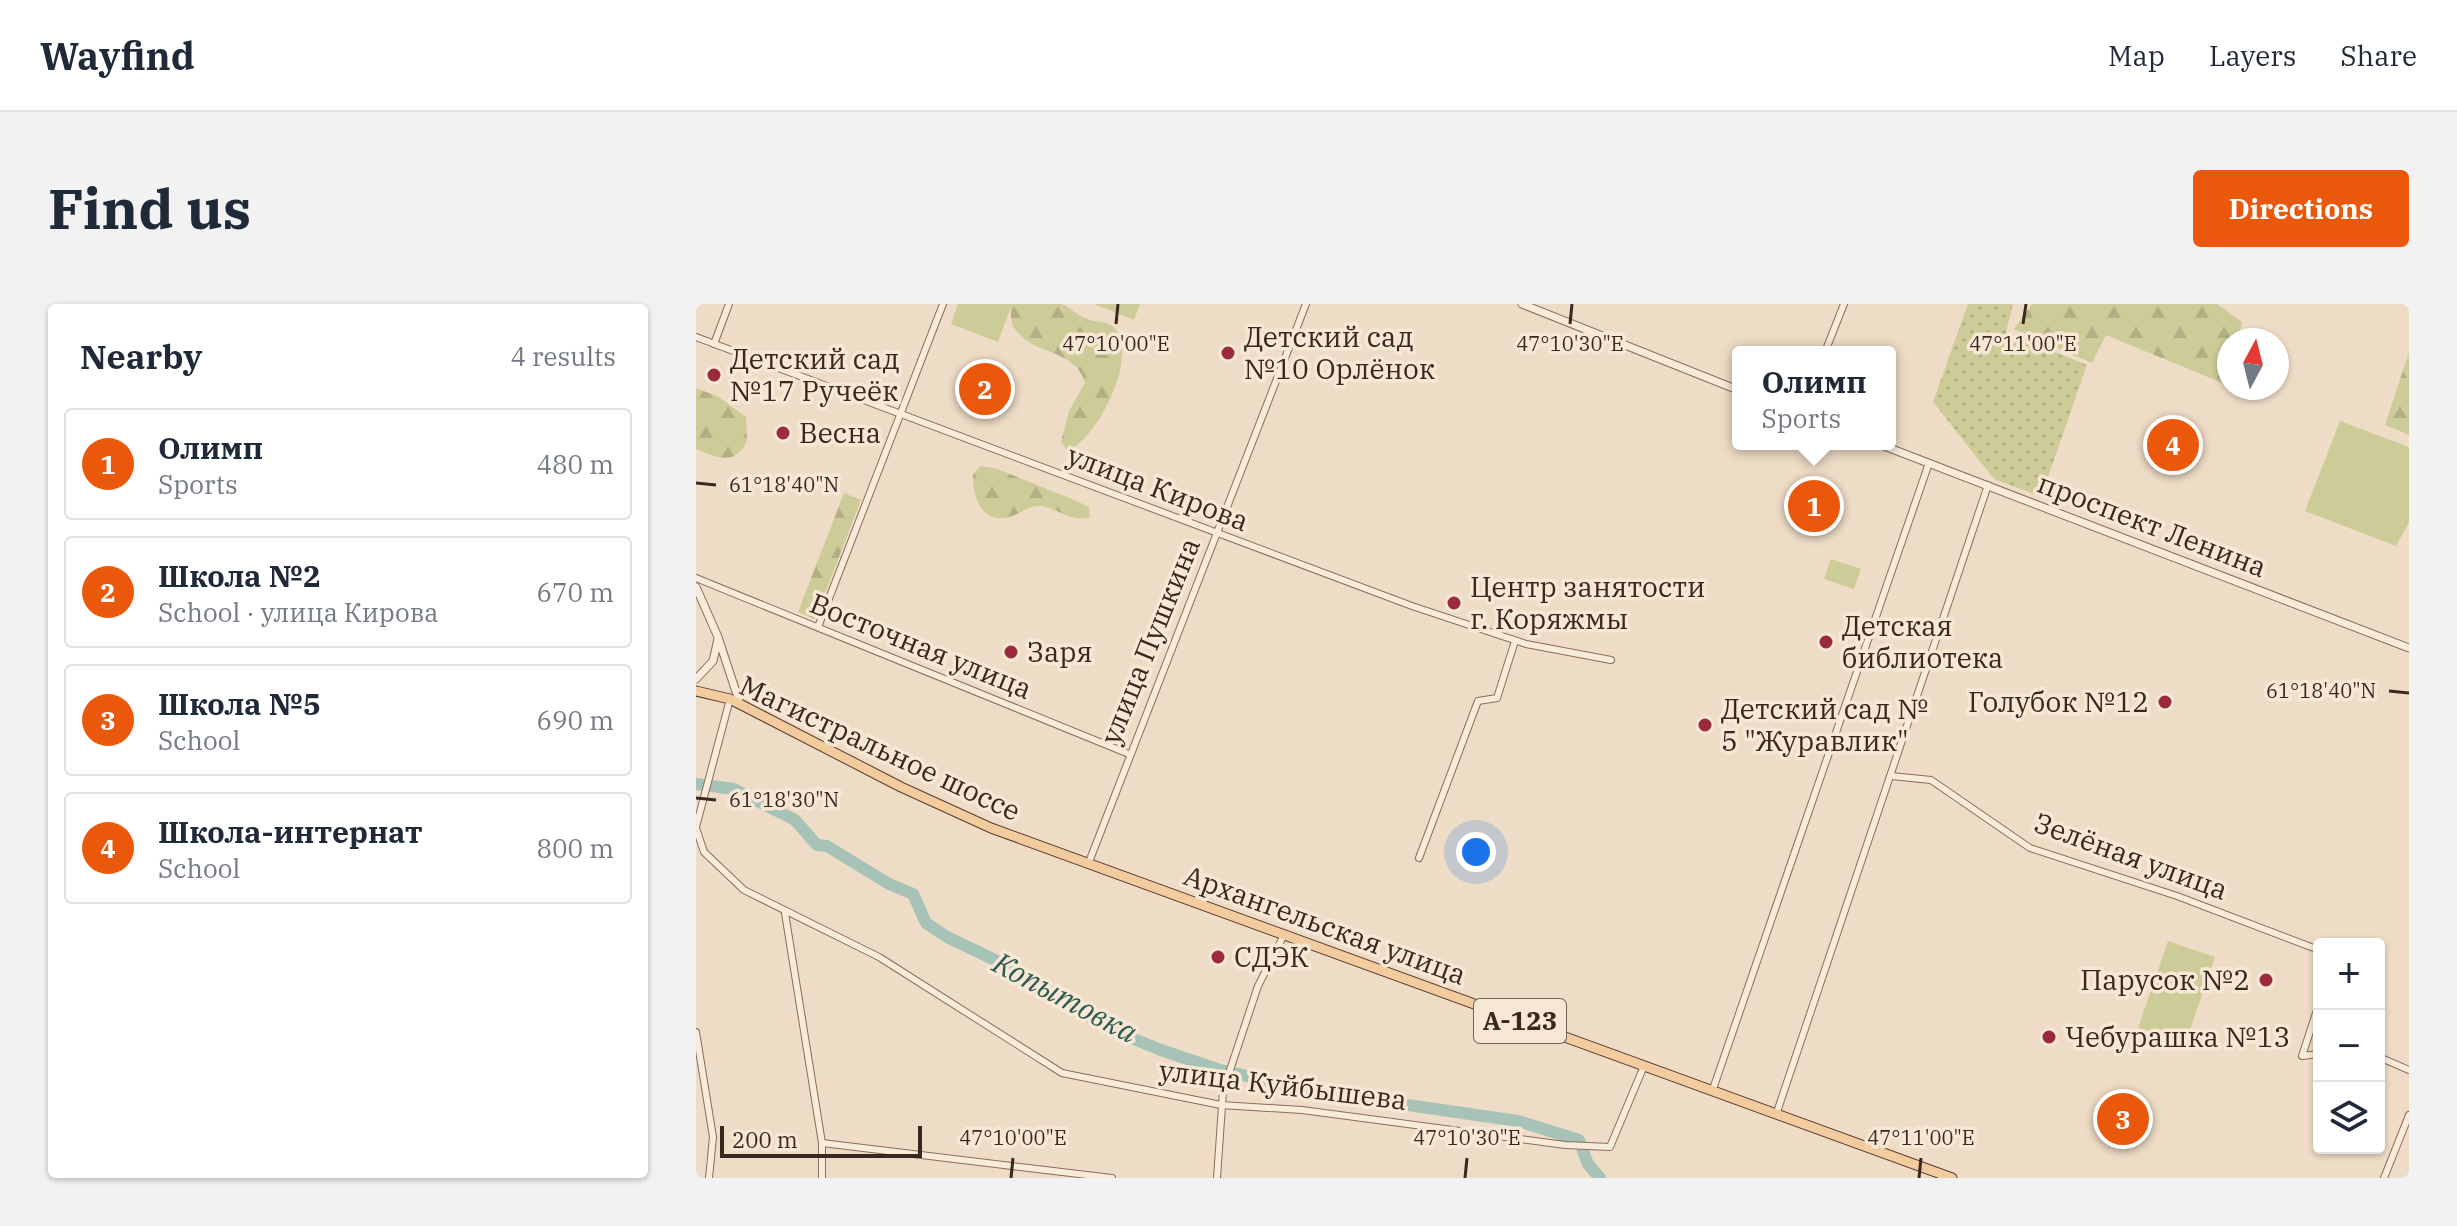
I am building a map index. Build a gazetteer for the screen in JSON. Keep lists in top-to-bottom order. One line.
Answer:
{"streets":{"main road":["Магистральное шоссе","Архангельская улица","А-123"],"street":["улица Кирова","проспект Ленина","улица Пушкина","Восточная улица","Зелёная улица","улица Куйбышева"]},"crossings":[["улица Кирова","улица Пушкина"],["улица Пушкина","Восточная улица"],["улица Пушкина","Магистральное шоссе"],["улица Пушкина","Архангельская улица"],["Магистральное шоссе","Архангельская улица"],["Магистральное шоссе","улица Куйбышева"],["Архангельская улица","улица Куйбышева"]],"water":["Копытовка"],"places":["Детский сад №10 Орлёнок","Детский сад №17 Ручеёк","Весна","Центр занятости г. Коряжмы","Детская библиотека","Заря","Голубок №12","Детский сад № 5 \"Журавлик\"","СДЭК","Парусок №2","Чебурашка №13"],"scale_bar":"200 m","north":"top","page":{"header":"Wayfind","nav":["Map","Layers","Share"],"buttons":"Directions","title":"Find us","heading":["Nearby","4 results"],"popup":["Олимп","Sports"],"pins":["2","4","1","3"],"list":[{"mark":"1","name":"Олимп","note":"Sports","value":"480 m"},{"mark":"2","name":"Школа №2","note":"School · улица Кирова","value":"670 m"},{"mark":"3","name":"Школа №5","note":"School","value":"690 m"},{"mark":"4","name":"Школа-интернат","note":"School","value":"800 m"}],"map_buttons":["+","−"],"scale":"200 m"},"coordinates":["47°10'00\"E","47°10'30\"E","47°11'00\"E","61°18'40\"N","61°18'30\"N"]}
